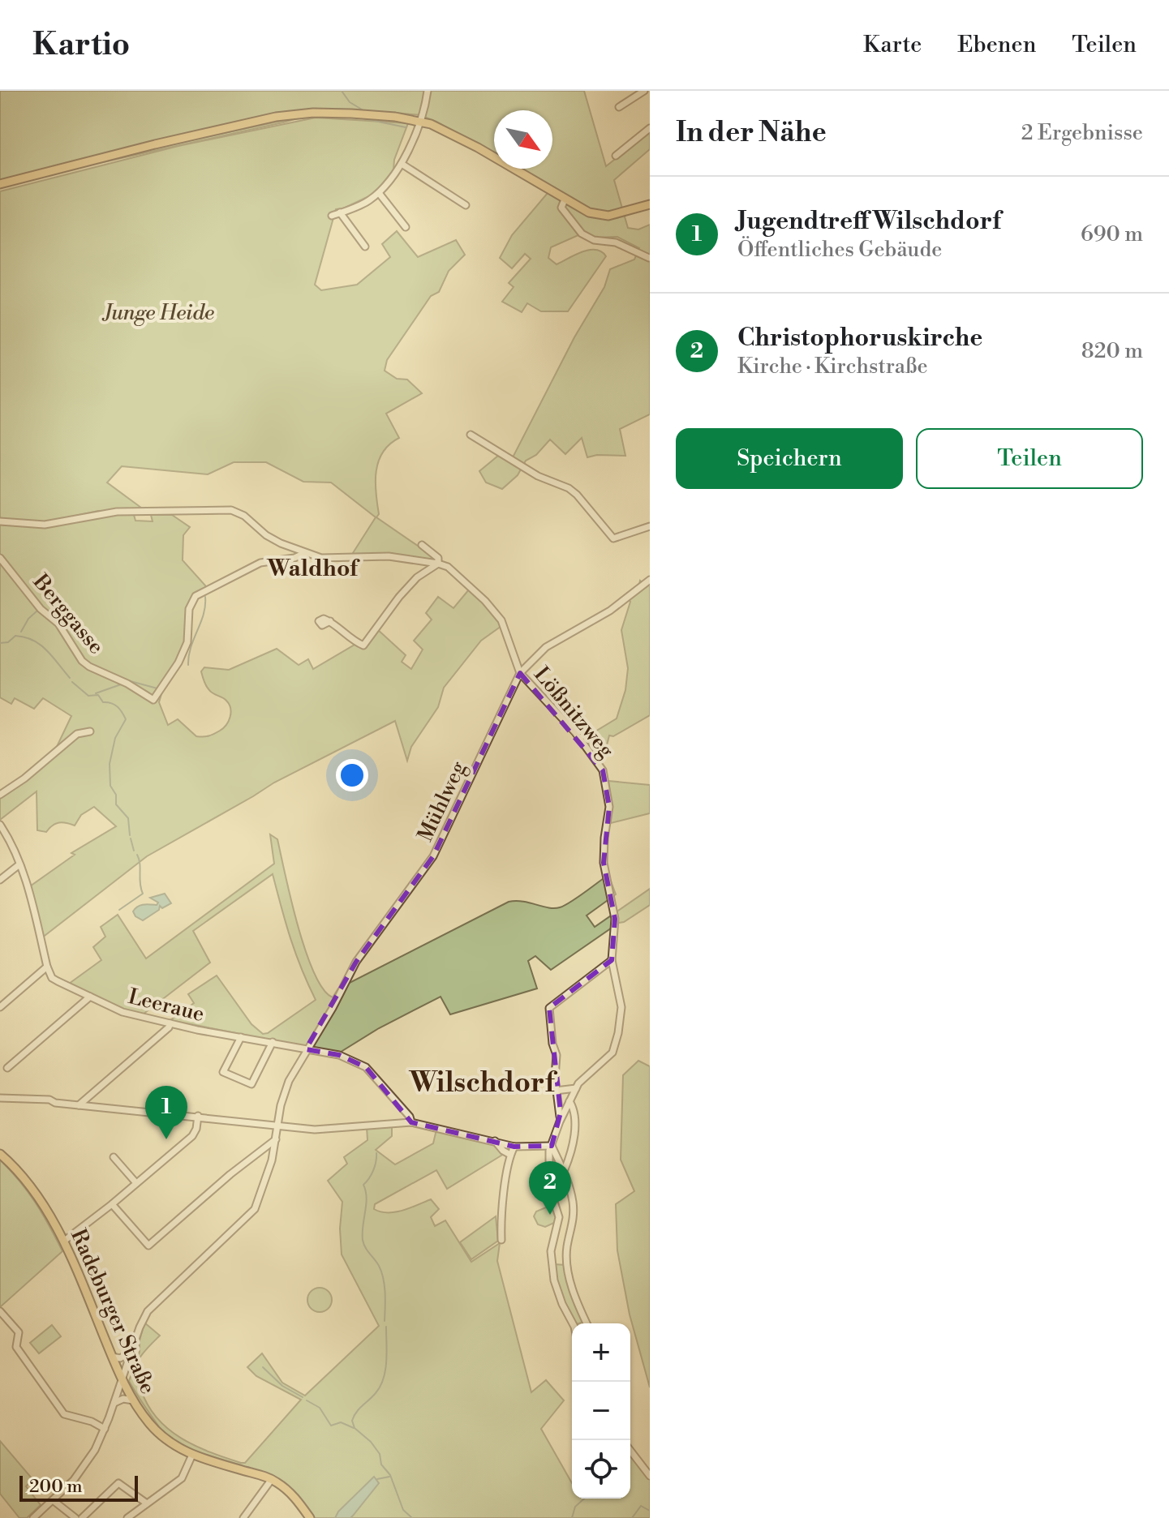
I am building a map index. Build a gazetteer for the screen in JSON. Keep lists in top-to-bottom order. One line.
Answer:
{"streets":{"main road":["Radeburger Straße"],"street":["Berggasse","Lößnitzweg","Mühlweg","Leeraue"]},"crossings":[["Lößnitzweg","Mühlweg"],["Mühlweg","Leeraue"],["Mühlweg","Radeburger Straße"]],"districts":["Waldhof","Wilschdorf"],"parks":["Junge Heide"],"scale_bar":"200 m","north":"bottom right","page":{"header":"Kartio","nav":["Karte","Ebenen","Teilen"],"heading":["In der Nähe","2 Ergebnisse"],"list":[{"mark":"1","name":"Jugendtreff Wilschdorf","note":"Öffentliches Gebäude","value":"690 m"},{"mark":"2","name":"Christophoruskirche","note":"Kirche · Kirchstraße","value":"820 m"}],"buttons":["Speichern","Teilen"],"pins":["1","2"],"map_buttons":["+","−"],"scale":"200 m"}}
